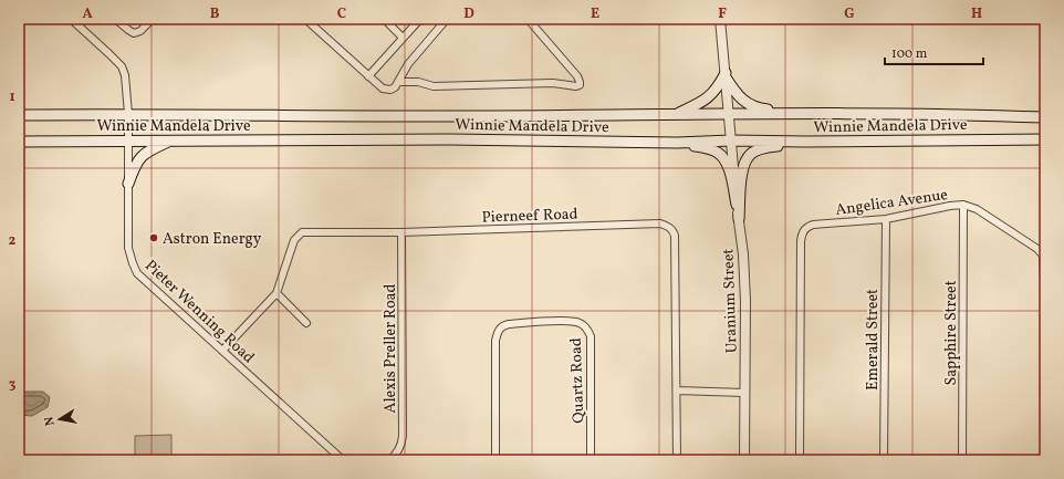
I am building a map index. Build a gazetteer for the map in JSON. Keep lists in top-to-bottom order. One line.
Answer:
{"streets":{"main road":["Winnie Mandela Drive"],"street":["Angelica Avenue","Pierneef Road","Uranium Street","Pieter Wenning Road","Sapphire Street","Emerald Street","Alexis Preller Road","Quartz Road"]},"crossings":[["Winnie Mandela Drive","Uranium Street"],["Winnie Mandela Drive","Pieter Wenning Road"],["Angelica Avenue","Sapphire Street"],["Angelica Avenue","Emerald Street"],["Pierneef Road","Pieter Wenning Road"],["Pierneef Road","Alexis Preller Road"]],"places":["Astron Energy"],"scale_bar":"100 m","north":"left","grid":{"columns":["A","B","C","D","E","F","G","H"],"rows":["1","2","3"]}}
